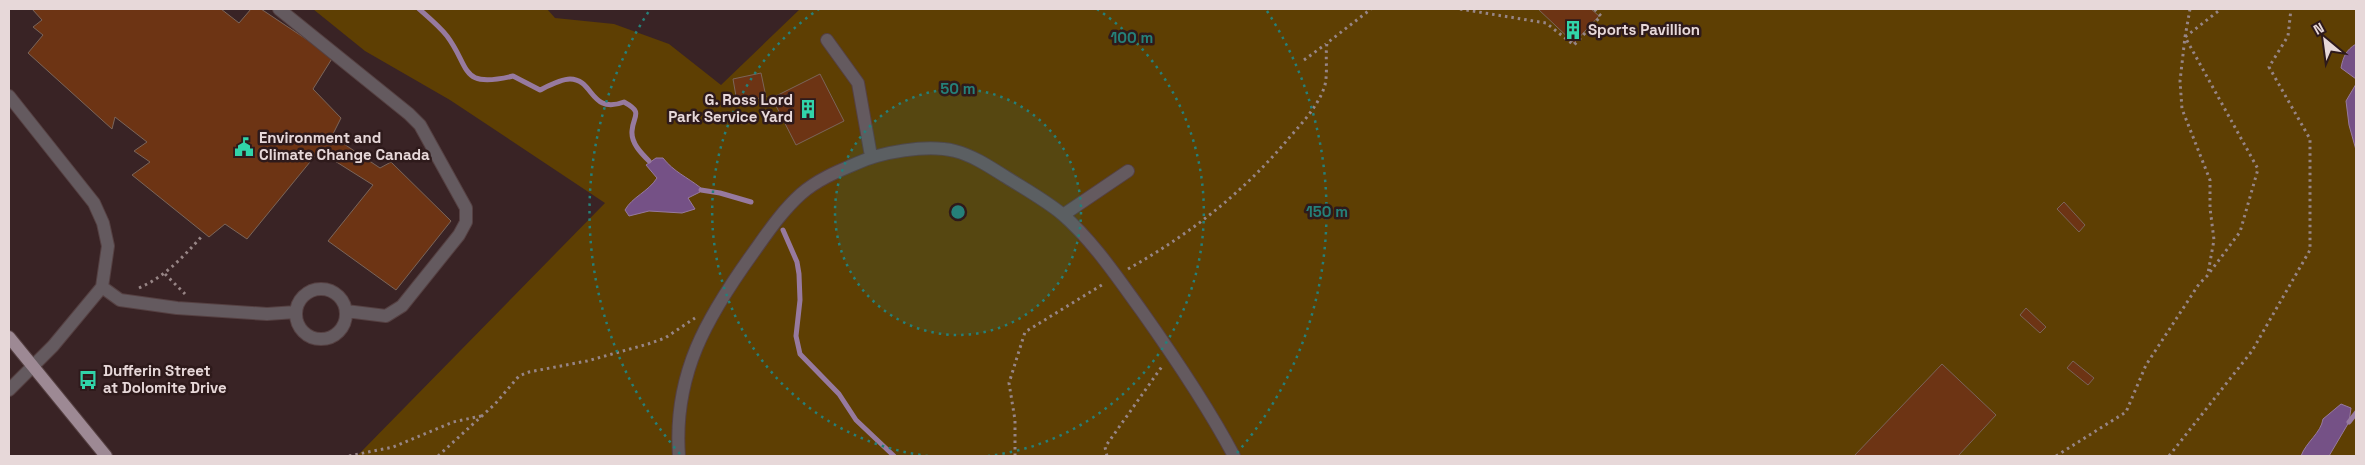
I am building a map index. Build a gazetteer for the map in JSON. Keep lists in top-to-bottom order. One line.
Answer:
{"places":{"building":["Sports Pavillion","G. Ross Lord Park Service Yard"],"public building":["Environment and Climate Change Canada"],"bus stop":["Dufferin Street at Dolomite Drive"]},"north":"top left","rings":["100 m","50 m","150 m"]}
